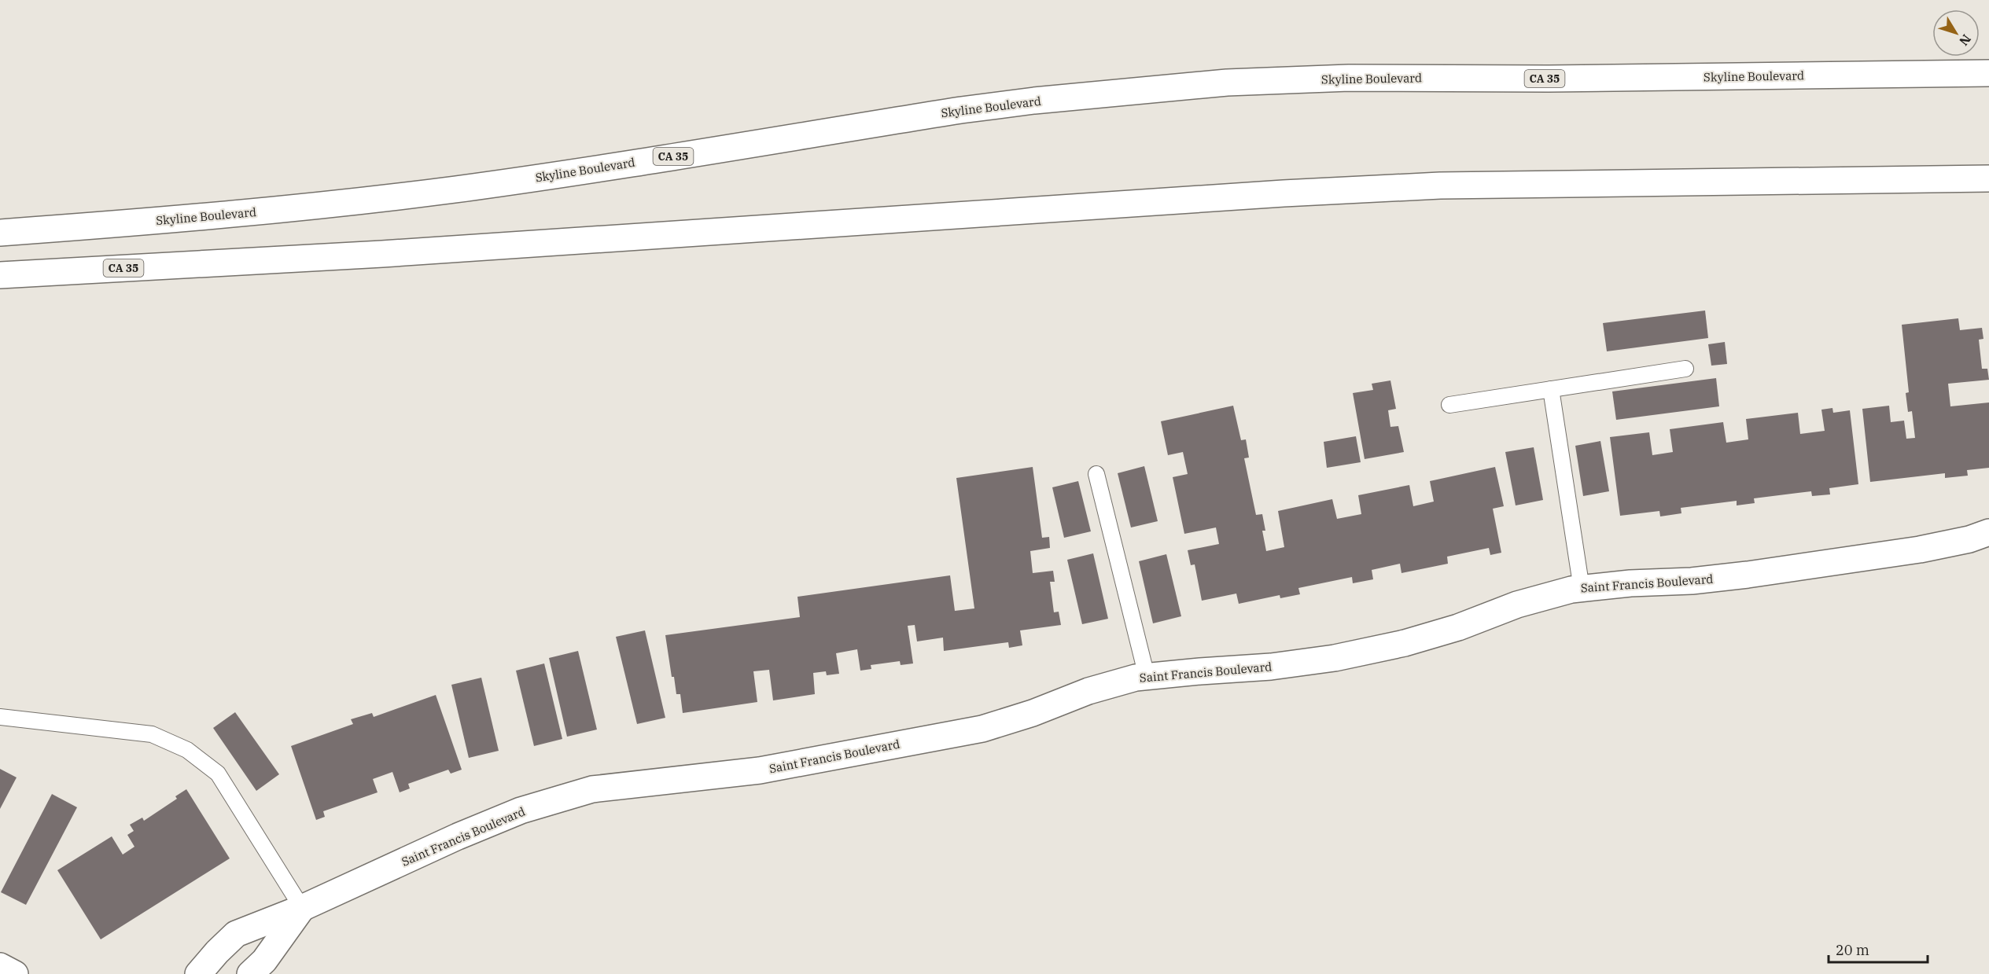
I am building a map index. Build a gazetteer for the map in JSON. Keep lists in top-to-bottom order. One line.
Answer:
{"streets":{"main road":["Skyline Boulevard","CA 35","Saint Francis Boulevard"]},"scale_bar":"20 m","north":"bottom right"}
